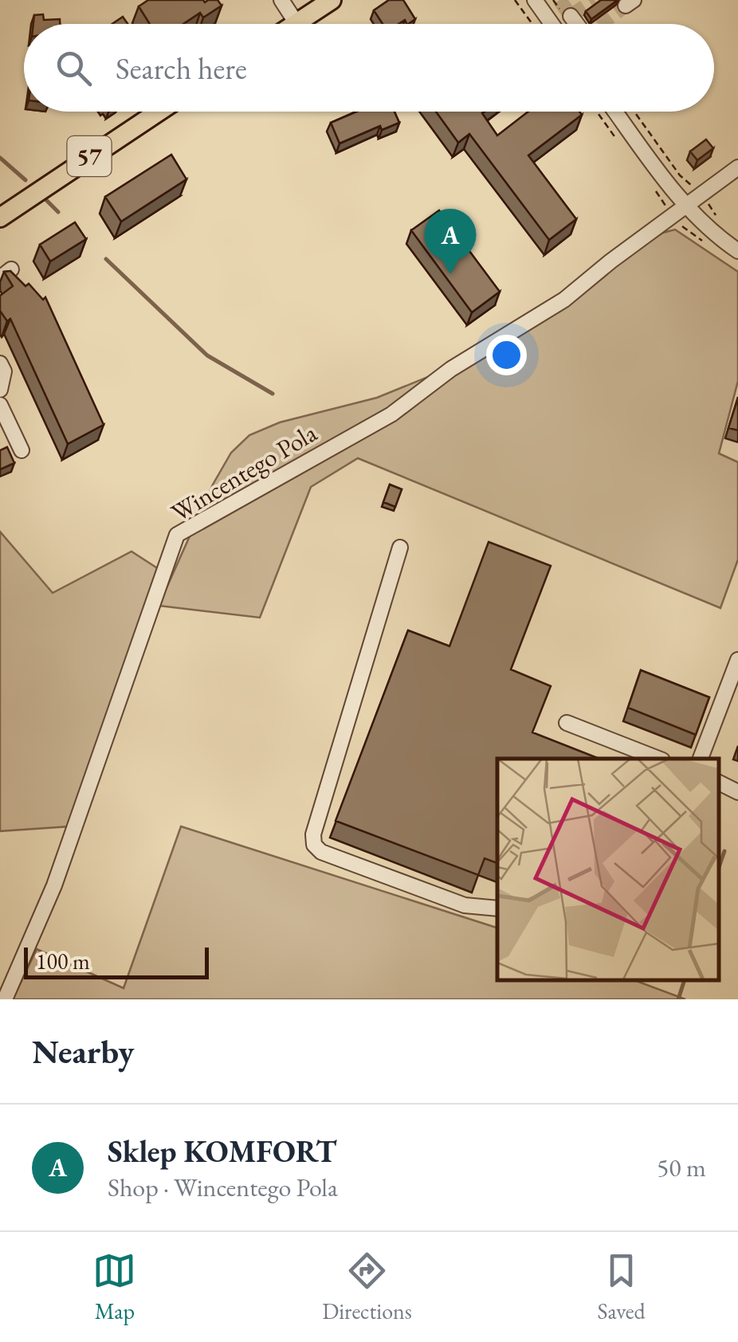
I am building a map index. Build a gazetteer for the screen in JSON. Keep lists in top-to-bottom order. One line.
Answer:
{"streets":{"main road":["57"],"street":["Wincentego Pola"]},"scale_bar":"100 m","page":{"search":"Search here","pins":"A","scale":"100 m","heading":"Nearby","list":[{"mark":"A","name":"Sklep KOMFORT","note":"Shop · Wincentego Pola","value":"50 m"}],"nav":["Map","Directions","Saved"]}}
